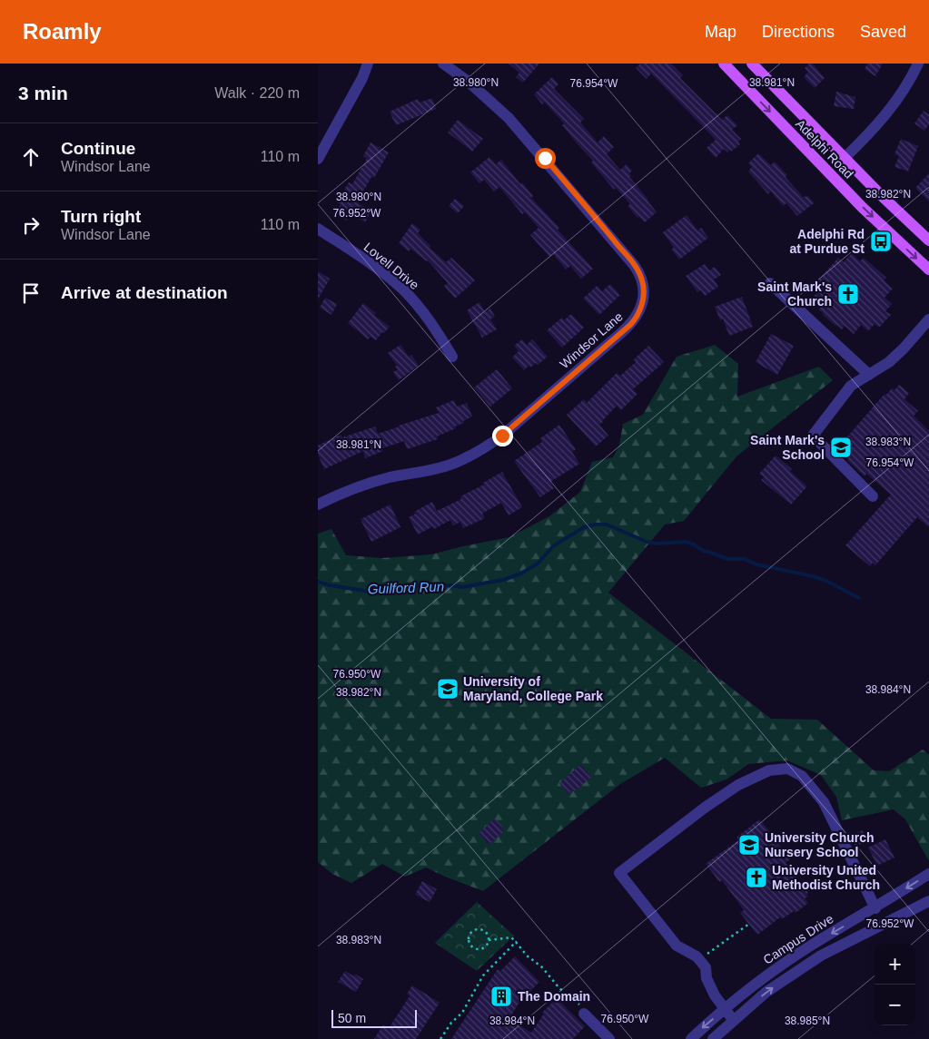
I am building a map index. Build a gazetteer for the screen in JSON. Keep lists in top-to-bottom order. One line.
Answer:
{"streets":{"main road":["Adelphi Road"],"street":["Lovell Drive","Windsor Lane","Campus Drive"]},"water":["Guilford Run"],"places":{"bus stop":["Adelphi Rd at Purdue St"],"church":["Saint Mark's Church","University United Methodist Church"],"school or university":["Saint Mark's School","University of Maryland, College Park","University Church Nursery School"],"building":["The Domain"]},"scale_bar":"50 m","page":{"header":"Roamly","nav":["Map","Directions","Saved"],"heading":["3 min","Walk · 220 m"],"list":[["Continue","Windsor Lane","110 m"],["Turn right","Windsor Lane","110 m"],"Arrive at destination"],"map_buttons":["+","−"],"scale":"50 m"},"coordinates":["38.981°N","38.980°N","76.954°W","38.982°N","76.952°W","38.983°N","76.950°W","38.984°N","38.985°N"]}
